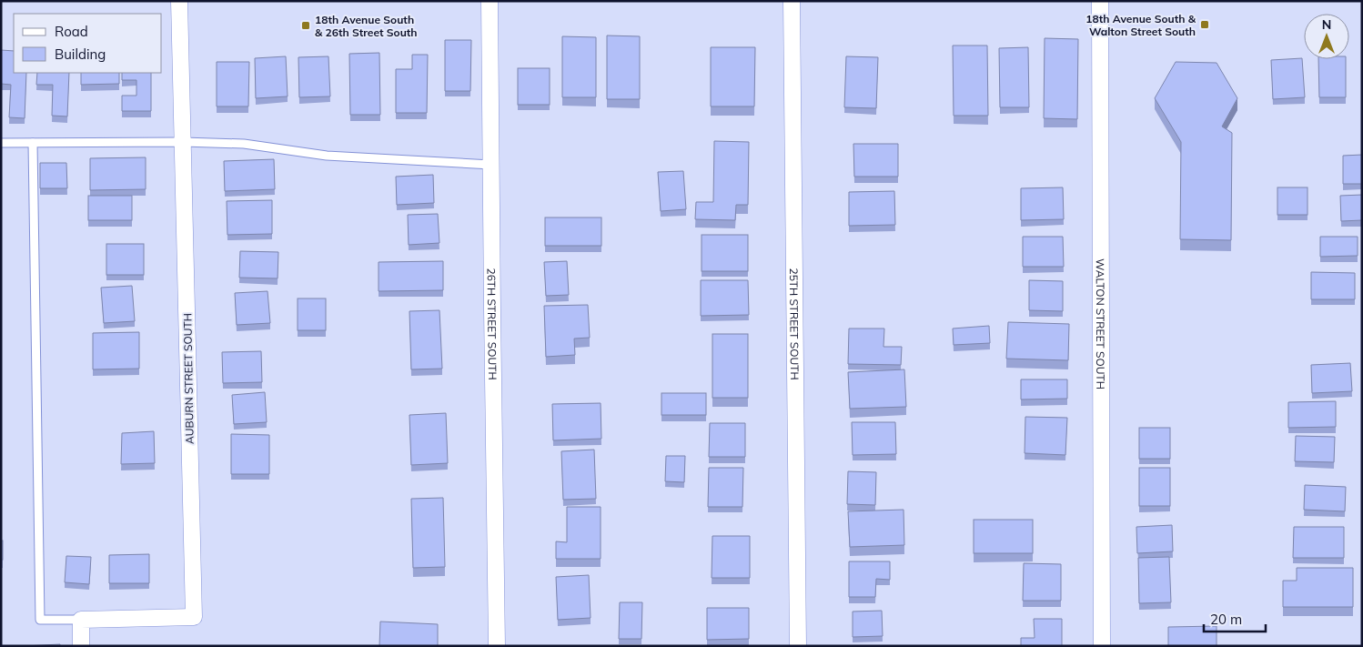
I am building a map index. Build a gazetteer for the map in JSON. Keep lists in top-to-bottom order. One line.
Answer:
{"streets":{"street":["26TH STREET SOUTH","25TH STREET SOUTH","WALTON STREET SOUTH","AUBURN STREET SOUTH"]},"places":{"transit":["18th Avenue South & Walton Street South","18th Avenue South & 26th Street South"]},"legend":["Road","Building"],"scale_bar":"20 m","north":"top"}
